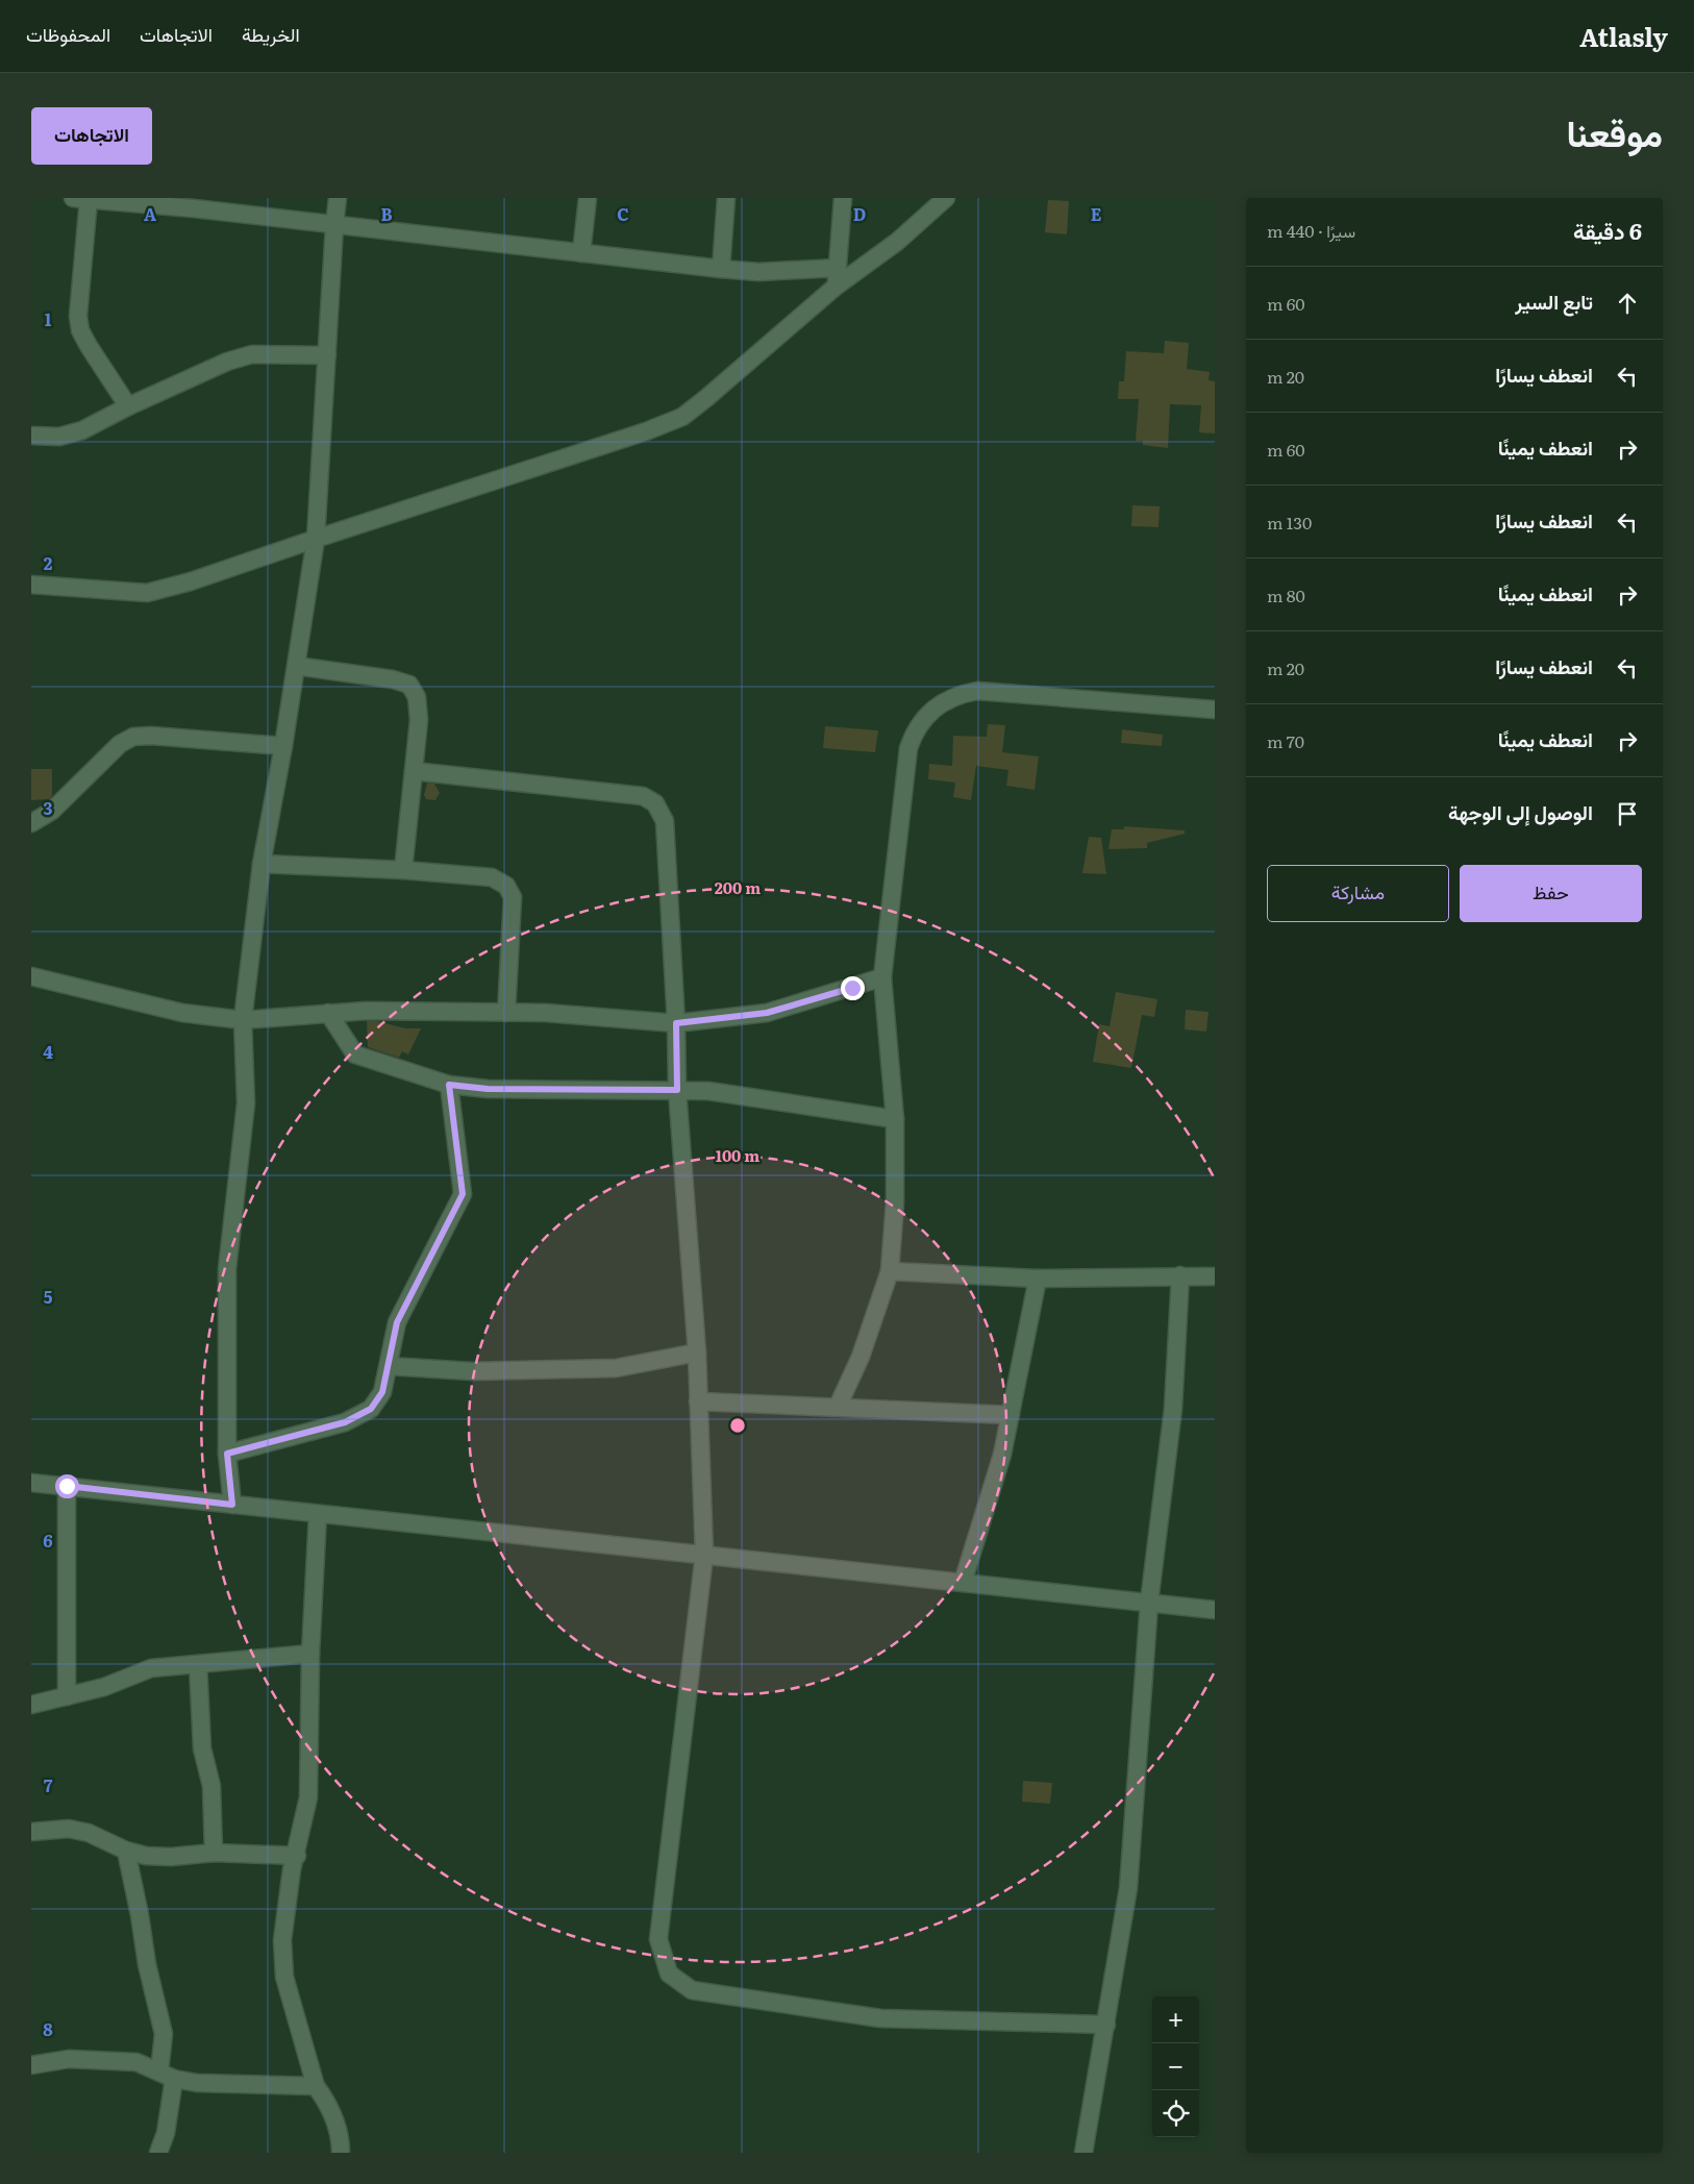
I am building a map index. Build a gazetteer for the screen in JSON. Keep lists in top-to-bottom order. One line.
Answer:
{"page":{"header":"Atlasly","nav":["الخريطة","الاتجاهات","المحفوظات"],"title":"موقعنا","buttons":["الاتجاهات",["حفظ","مشاركة"]],"heading":["6 دقيقة","سيرًا · 440 m"],"list":[["تابع السير","60 m"],["انعطف يسارًا","20 m"],["انعطف يمينًا","60 m"],["انعطف يسارًا","130 m"],["انعطف يمينًا","80 m"],["انعطف يسارًا","20 m"],["انعطف يمينًا","70 m"],"الوصول إلى الوجهة"],"map_buttons":["+","−"]},"grid":{"columns":["A","B","C","D","E"],"rows":["1","2","3","4","5","6","7","8"]},"rings":["200 m","100 m"]}
